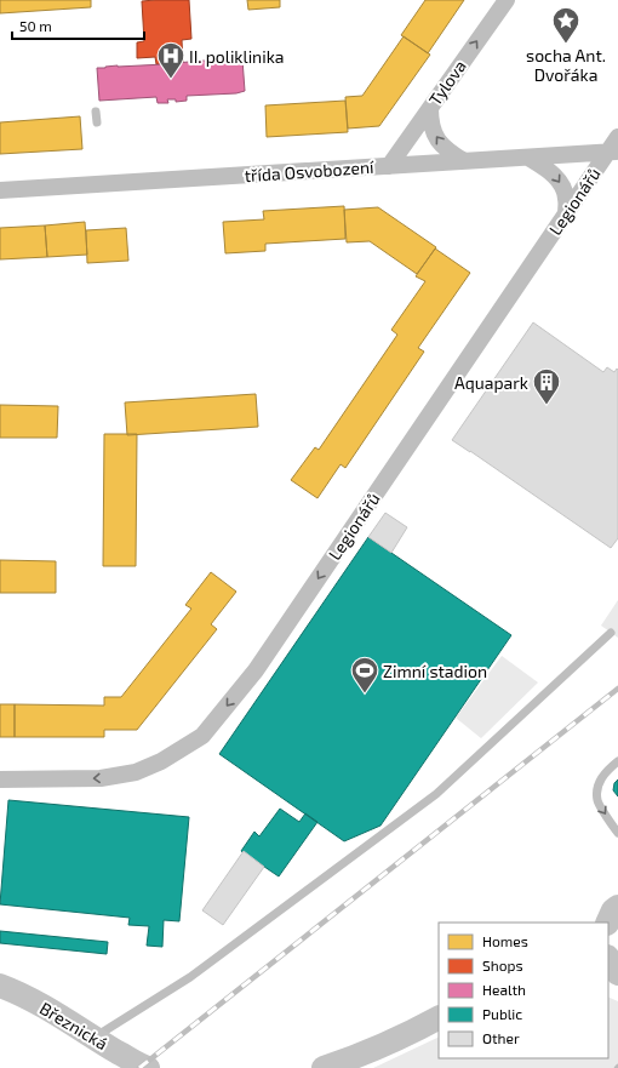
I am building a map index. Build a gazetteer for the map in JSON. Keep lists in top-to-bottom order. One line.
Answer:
{"streets":{"street":["Tylova","třída Osvobození","Legionářů","Březnická"]},"crossings":[["Tylova","třída Osvobození"],["třída Osvobození","Legionářů"]],"one_way":["Tylova","Legionářů"],"places":{"place":["socha Ant. Dvořáka"],"hospital":["II. poliklinika"],"building":["Aquapark"],"sports":["Zimní stadion"]},"legend":["Homes","Shops","Health","Public","Other"],"scale_bar":"50 m"}
